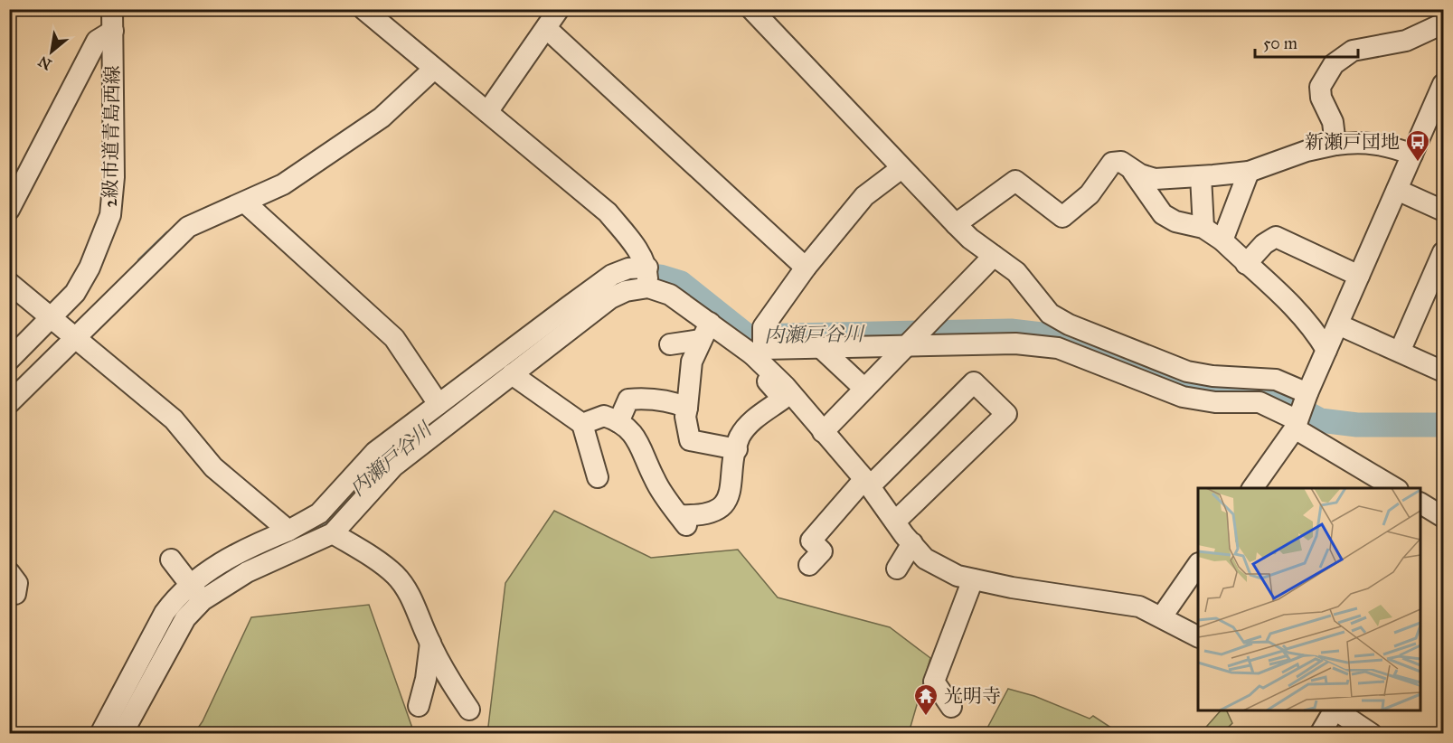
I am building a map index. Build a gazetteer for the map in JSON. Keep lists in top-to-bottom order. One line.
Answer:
{"streets":{"street":["2級市道青島西線"]},"water":["内瀬戸谷川"],"places":{"bus stop":["新瀬戸団地"],"temple":["光明寺"]},"scale_bar":"50 m","north":"bottom left"}
